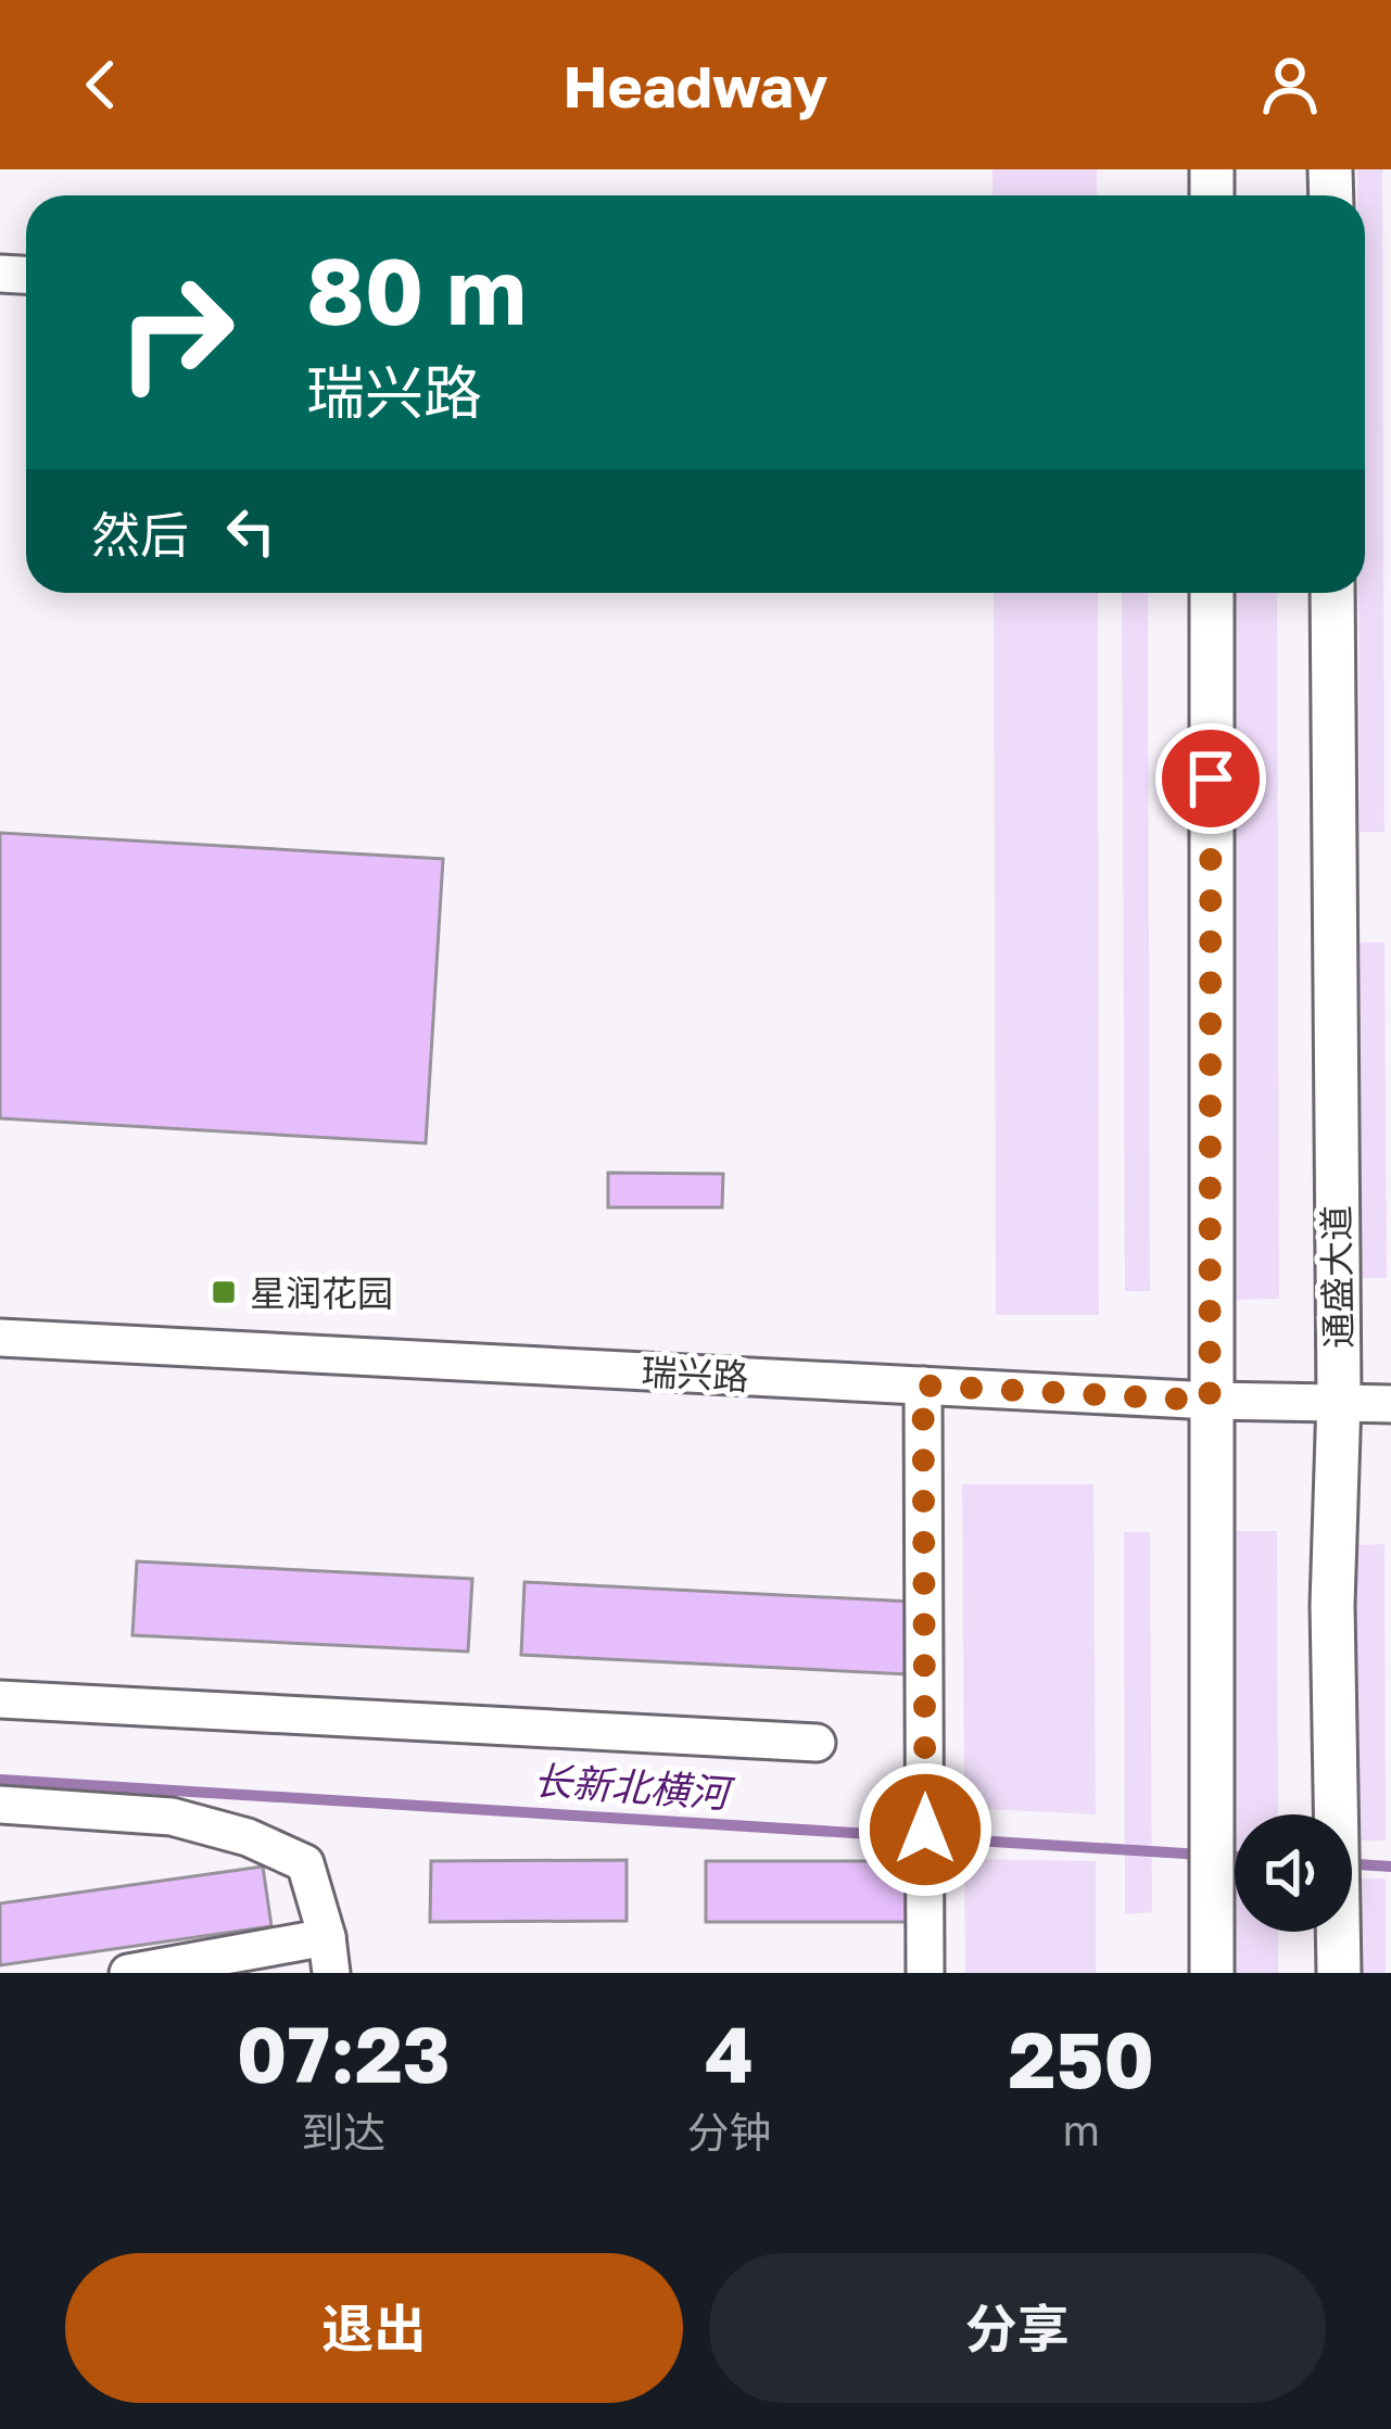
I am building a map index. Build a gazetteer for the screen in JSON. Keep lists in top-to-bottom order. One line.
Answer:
{"streets":{"main road":["通盛大道"],"street":["瑞兴路"]},"crossings":[["通盛大道","瑞兴路"]],"water":["长新北横河"],"places":{"transit":["星润花园"]},"page":{"header":"Headway","turn":["80 m","瑞兴路"],"then":"然后","eta":["07:23","到达","4","分钟","250","m"],"buttons":["退出","分享"]}}
